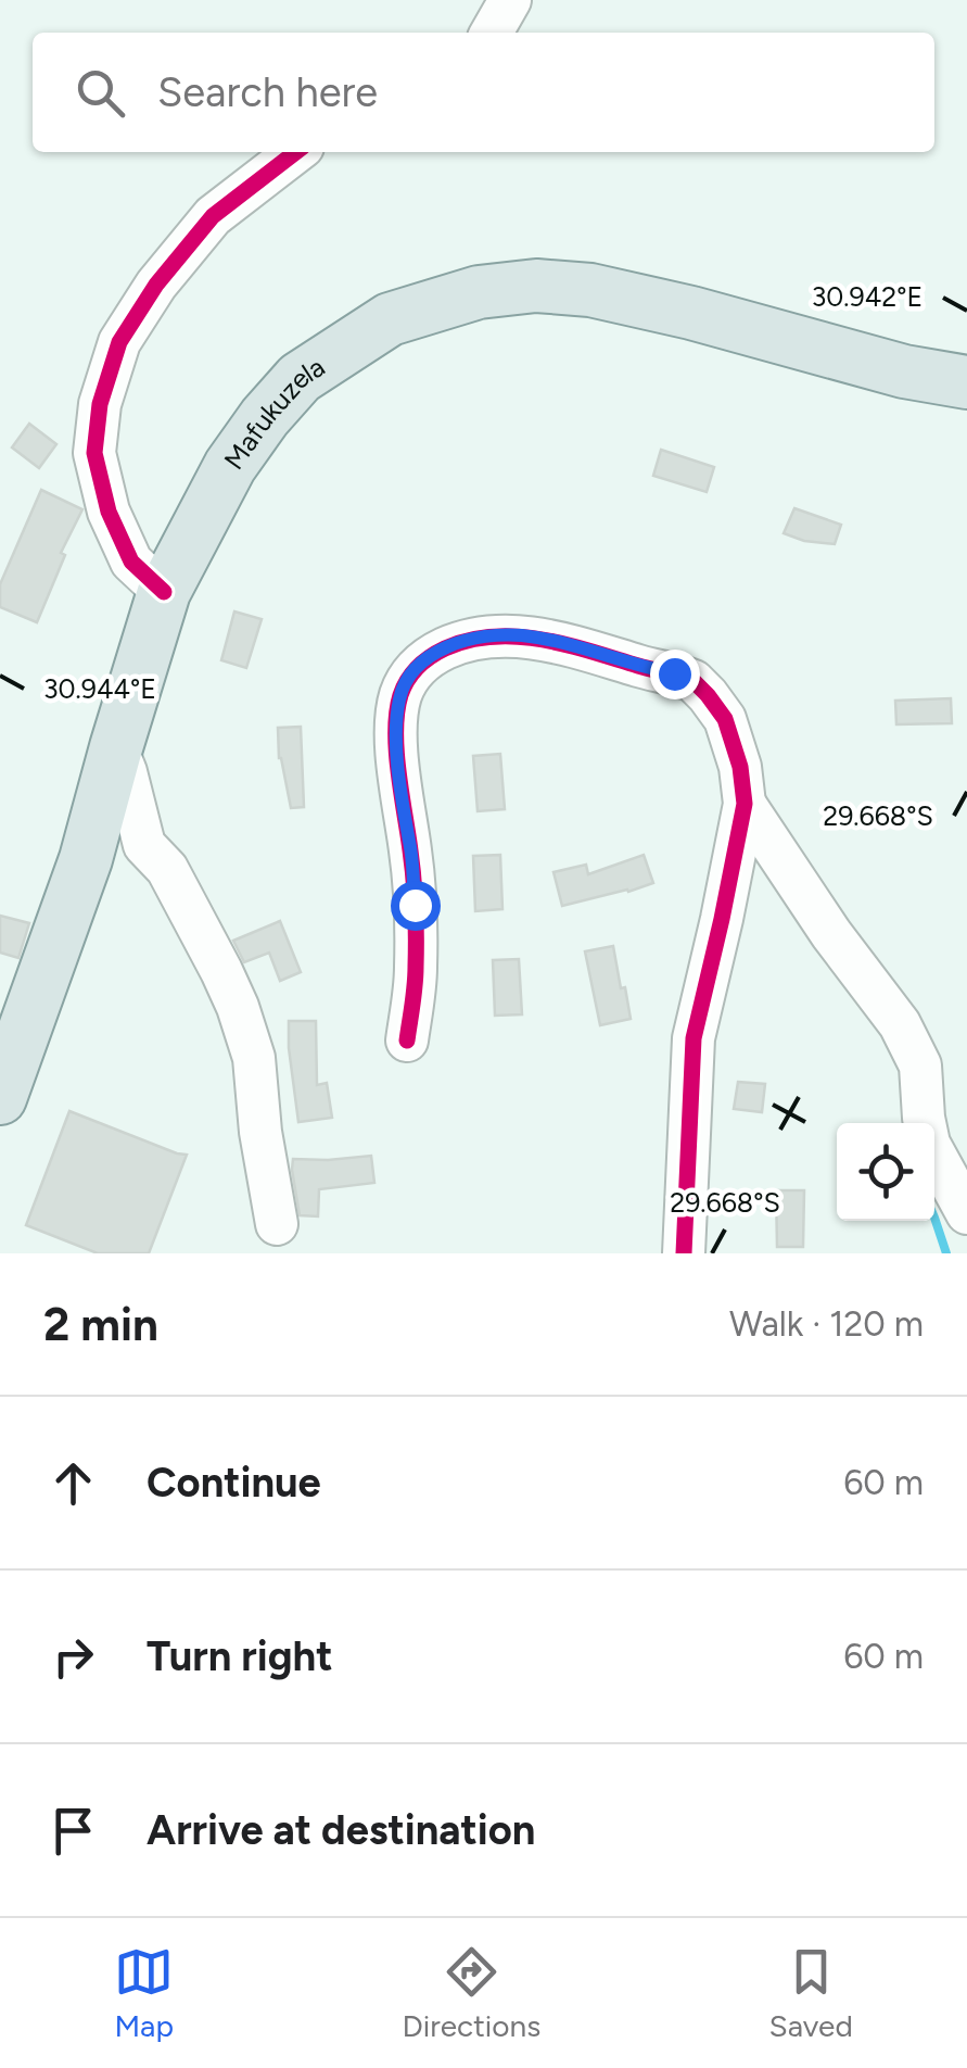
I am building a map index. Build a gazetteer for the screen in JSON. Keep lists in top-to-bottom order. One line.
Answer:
{"streets":{"main road":["Mafukuzela"]},"page":{"search":"Search here","heading":["2 min","Walk · 120 m"],"list":[["Continue","60 m"],["Turn right","60 m"],"Arrive at destination"],"nav":["Map","Directions","Saved"]},"coordinates":["30.942°E","30.944°E","29.668°S"]}
